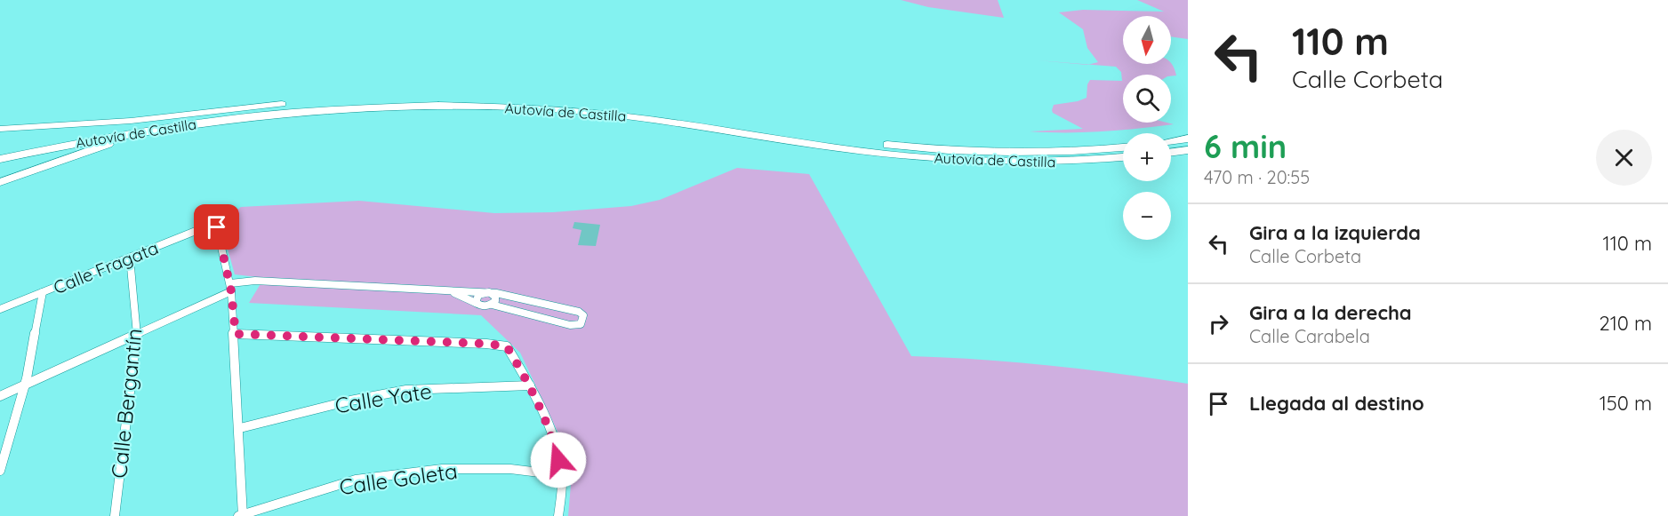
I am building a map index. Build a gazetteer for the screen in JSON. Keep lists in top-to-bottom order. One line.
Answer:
{"streets":{"highway":["Autovía de Castilla"],"street":["Calle Fragata","Calle Yate","Calle Bergantín","Calle Goleta"]},"crossings":[["Calle Fragata","Calle Bergantín"]],"north":"bottom","page":{"turn":["110 m","Calle Corbeta"],"map_buttons":["+","−"],"heading":["6 min","470 m · 20:55"],"list":[{"name":"Gira a la izquierda","note":"Calle Corbeta","value":"110 m"},{"name":"Gira a la derecha","note":"Calle Carabela","value":"210 m"},{"name":"Llegada al destino","value":"150 m"}]}}
